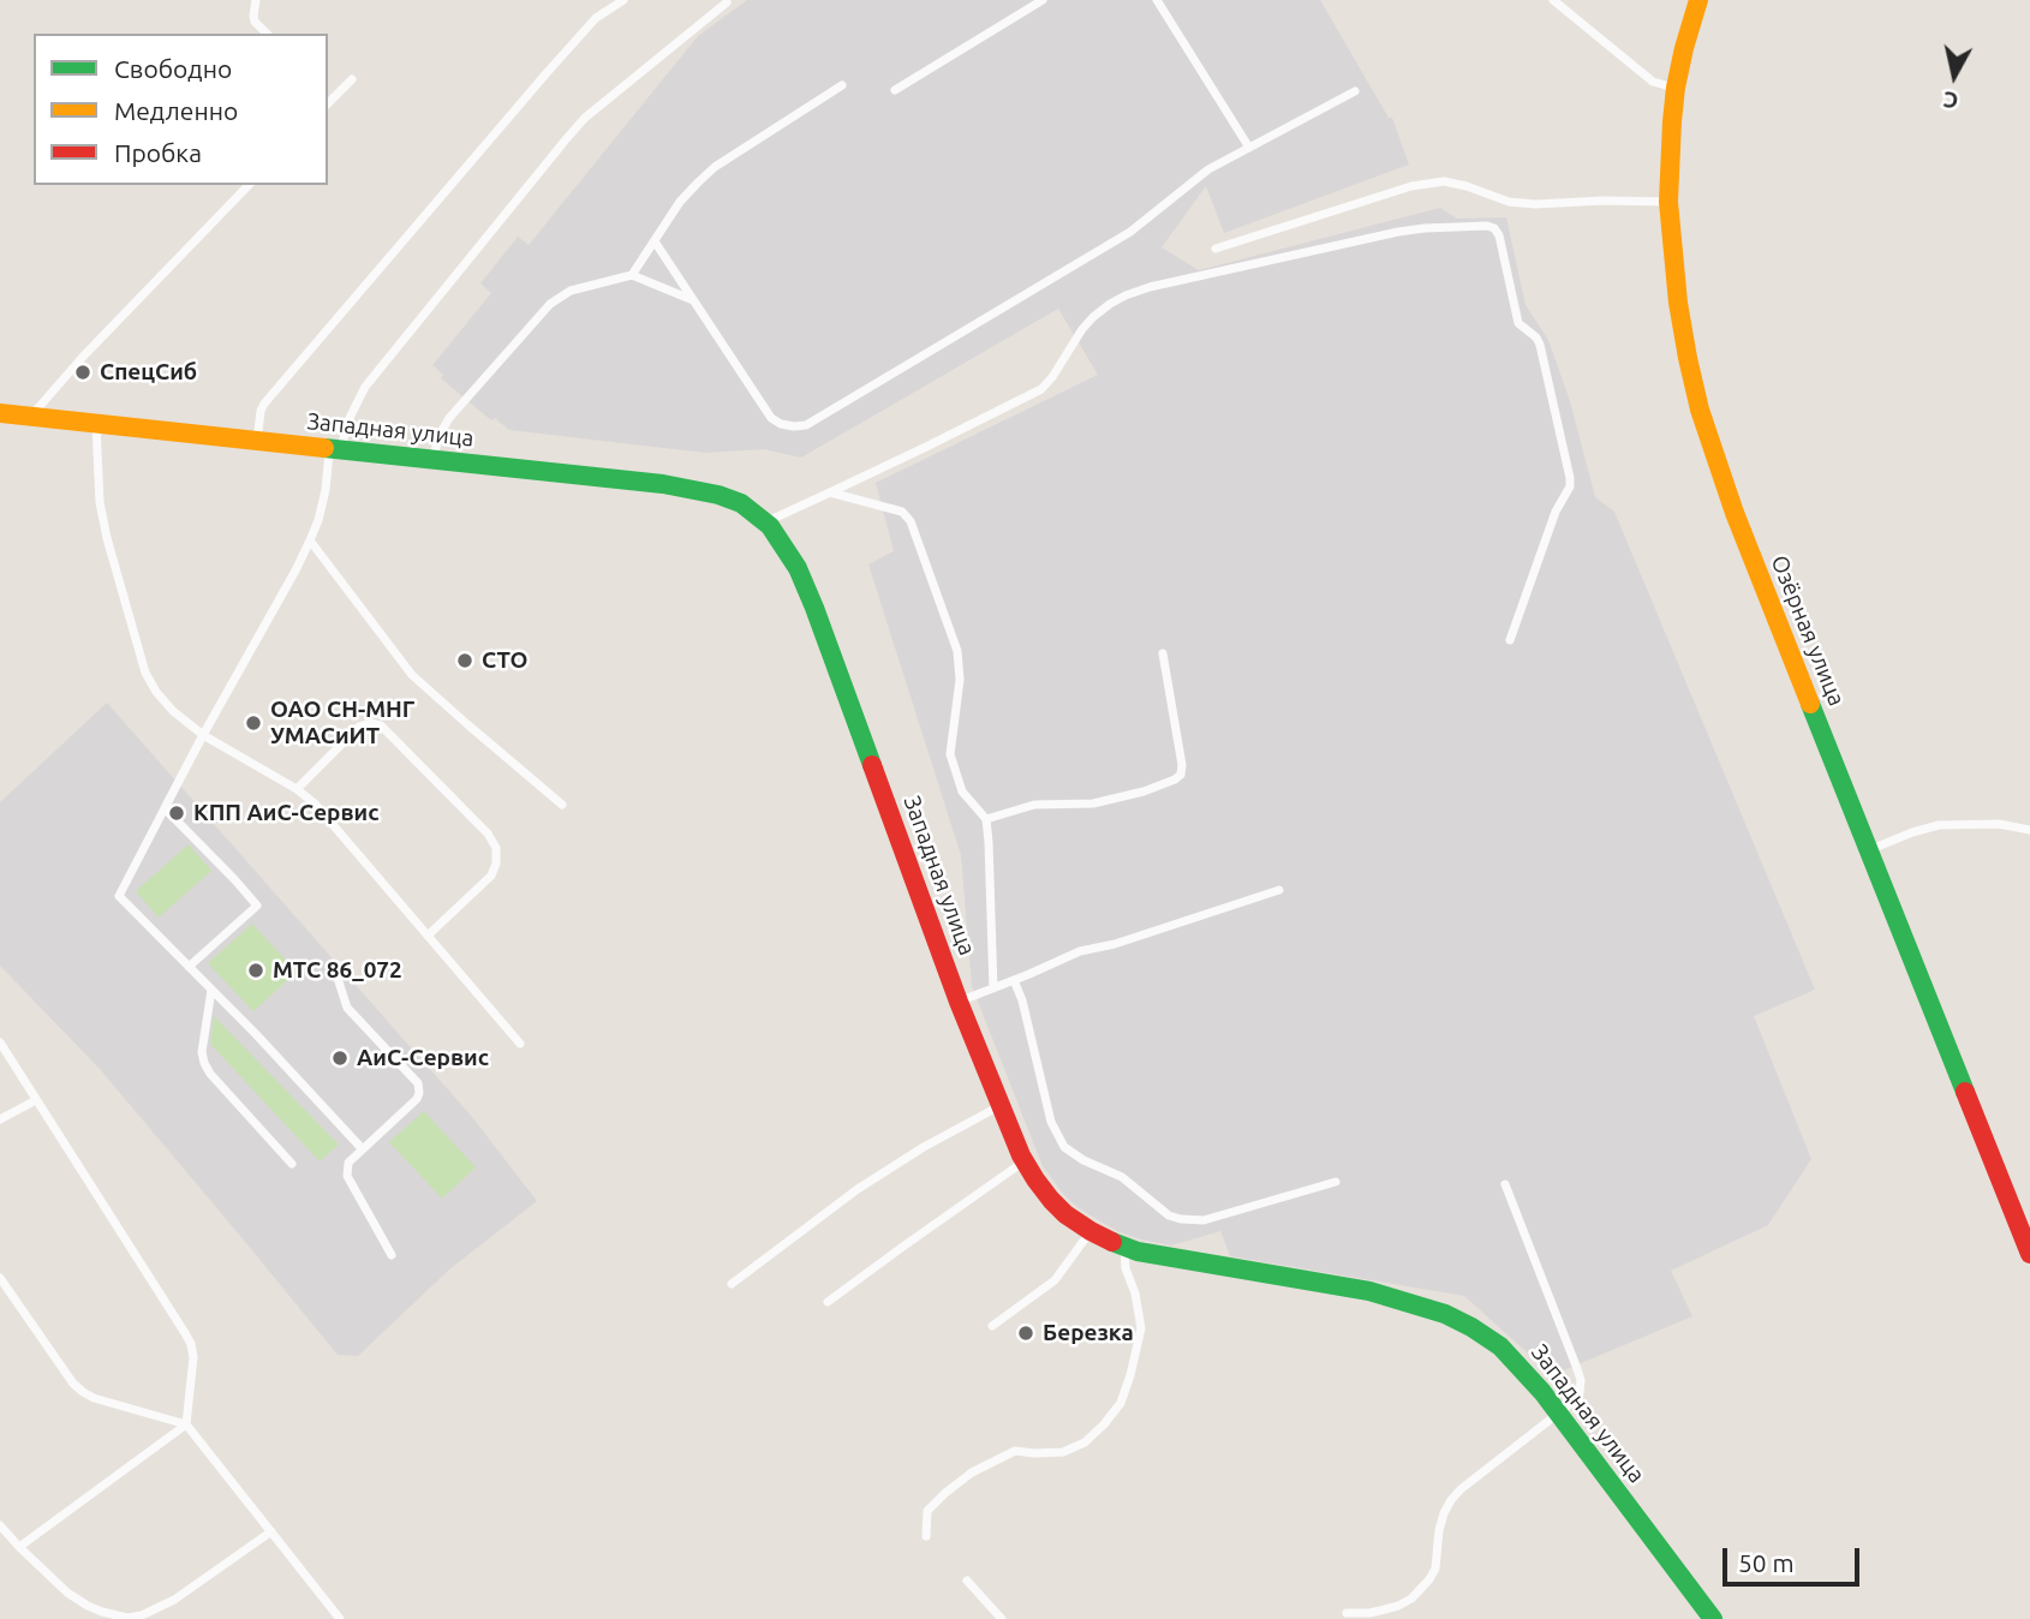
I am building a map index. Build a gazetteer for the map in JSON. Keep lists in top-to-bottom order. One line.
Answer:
{"streets":{"street":["Западная улица","Озёрная улица"]},"places":["СпецСиб","СТО","ОАО СН-МНГ УМАСиИТ","КПП АиС-Сервис","МТС 86_072","АиС-Сервис","Березка"],"legend":["Свободно","Медленно","Пробка"],"scale_bar":"50 m","north":"bottom"}
